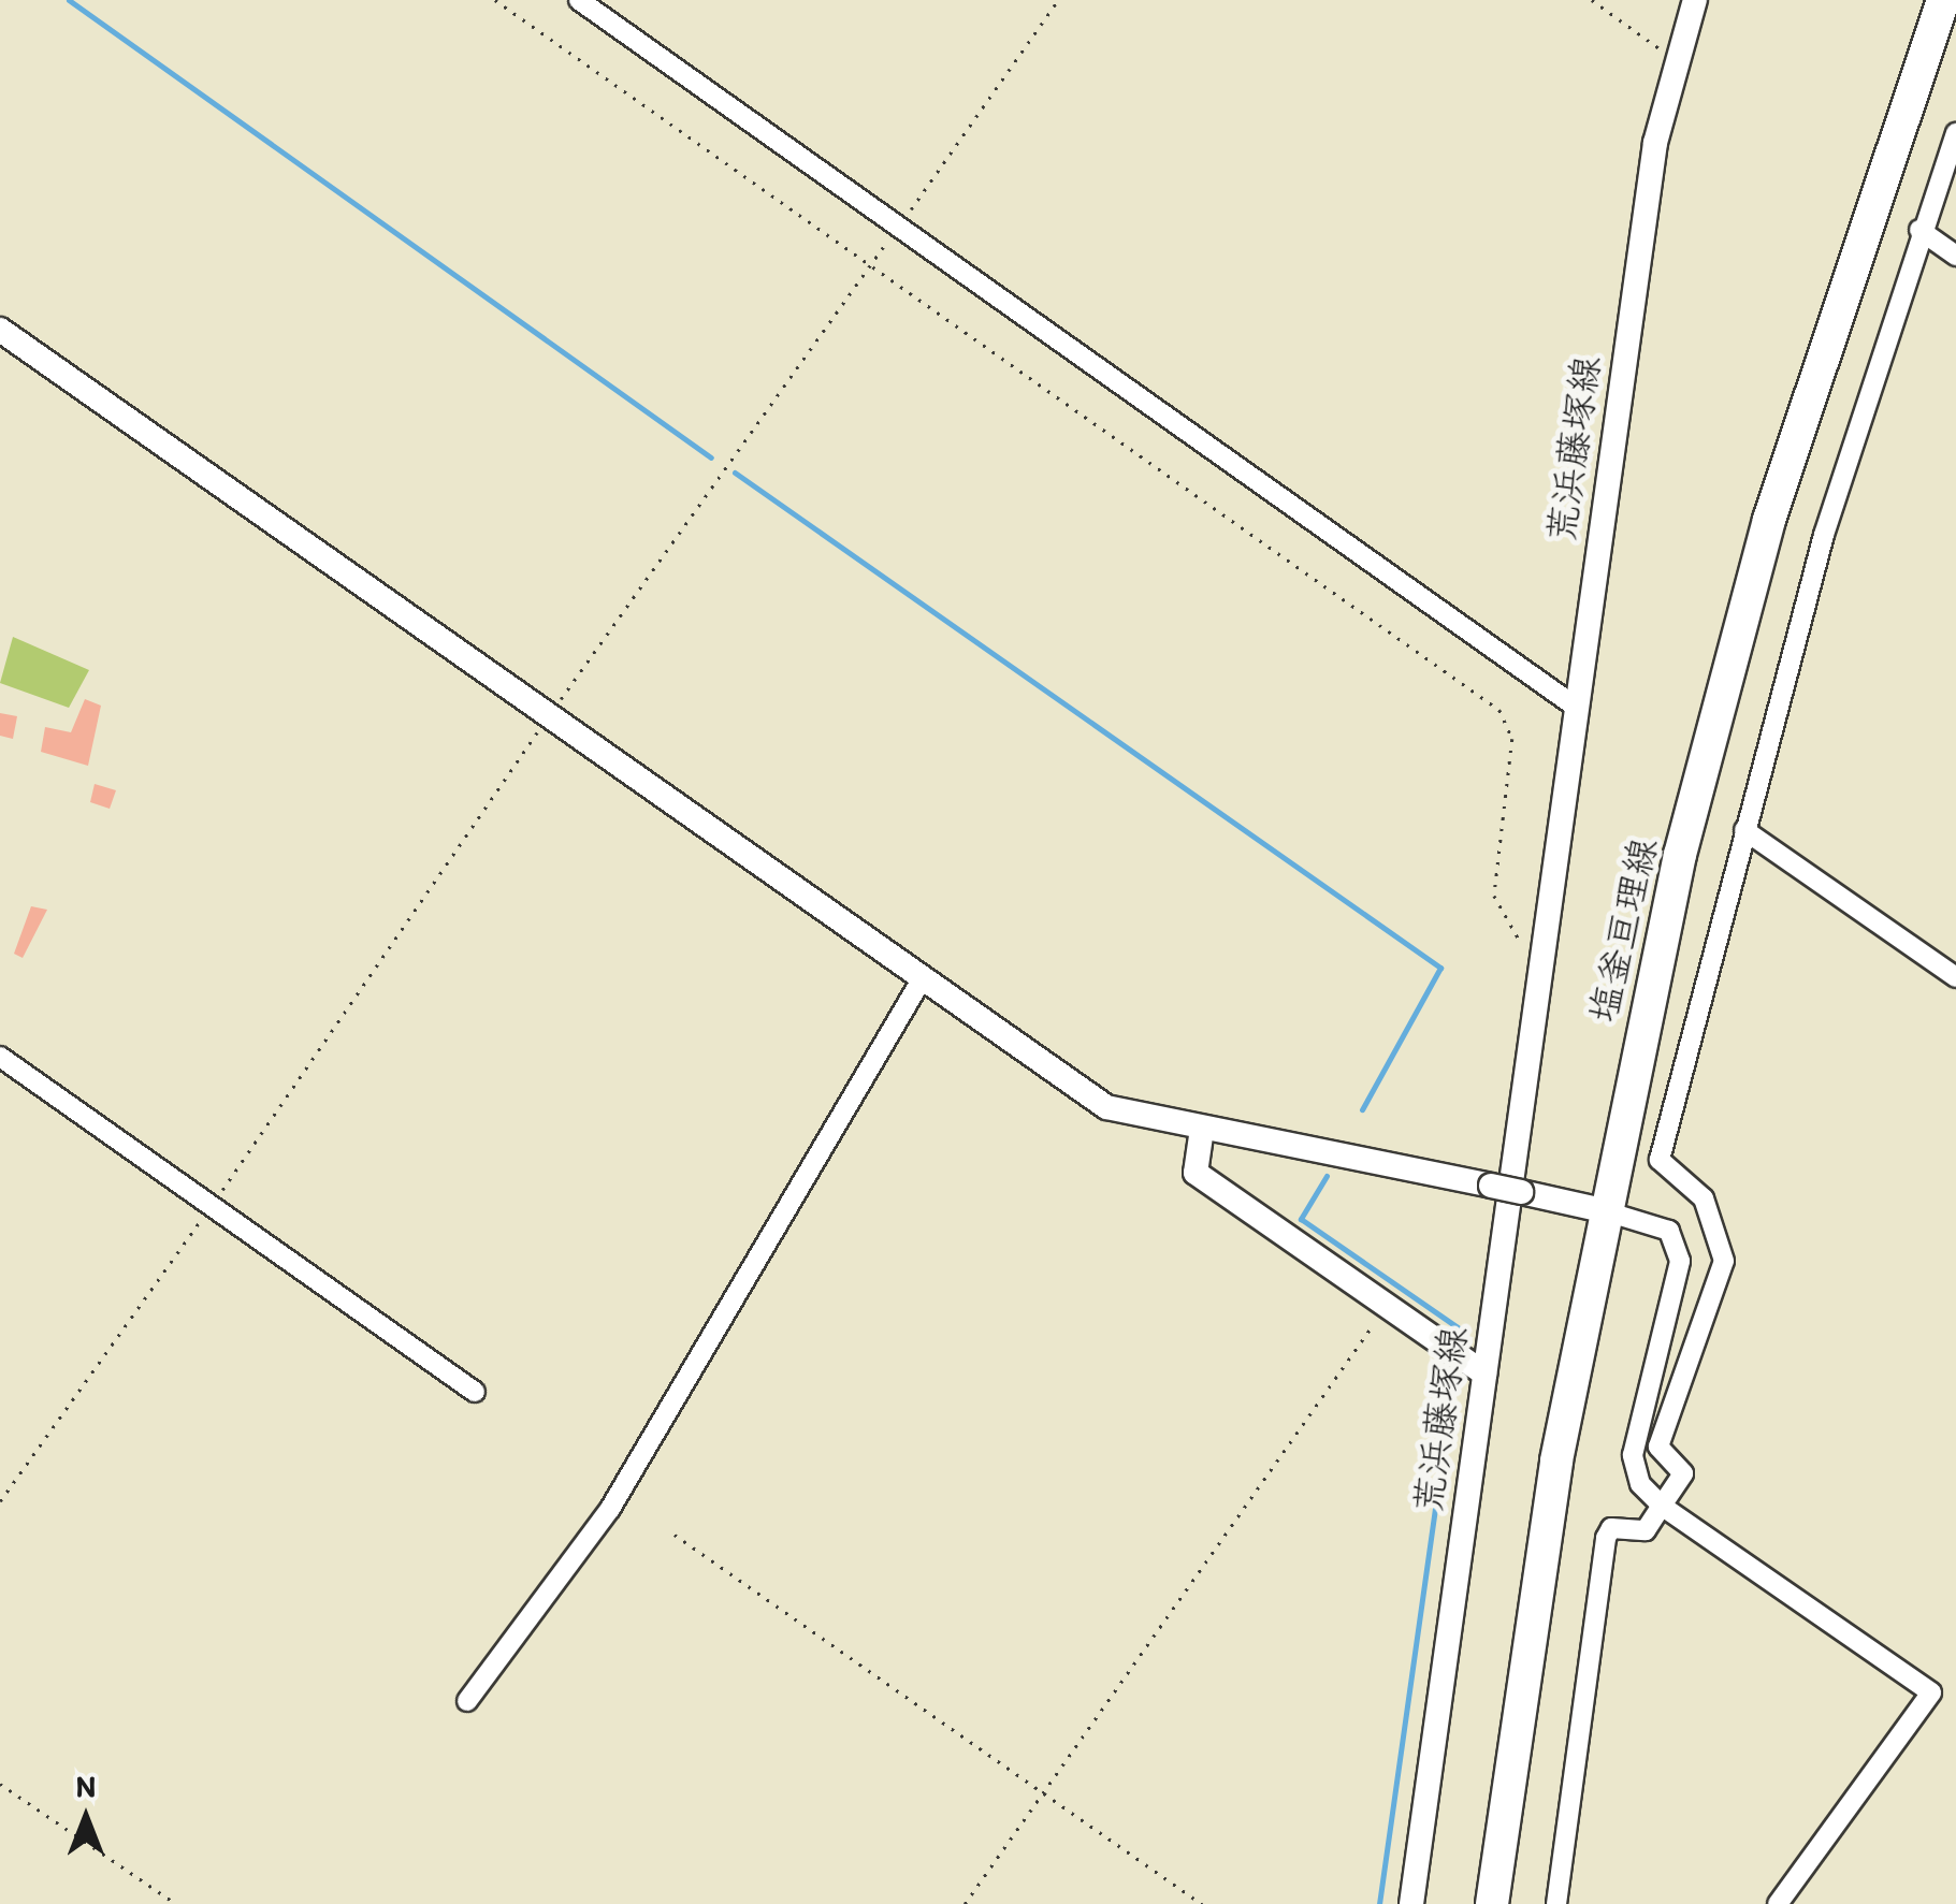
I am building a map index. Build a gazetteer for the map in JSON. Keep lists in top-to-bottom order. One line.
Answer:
{"streets":{"main road":["塩釜亘理線"],"street":["荒浜藤塚線"]},"north":"top"}
